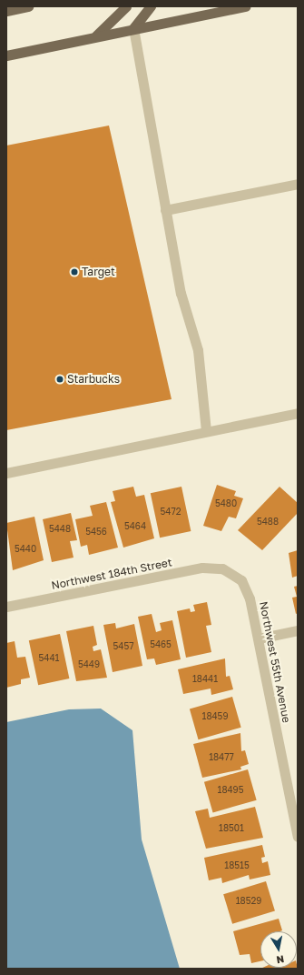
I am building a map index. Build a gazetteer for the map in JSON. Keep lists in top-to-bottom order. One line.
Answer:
{"streets":{"street":["Northwest 184th Street","Northwest 55th Avenue"]},"crossings":[["Northwest 184th Street","Northwest 55th Avenue"]],"places":["Target","Starbucks"],"house_numbers":["5480","5472","5488","5464","5448","5456","5440","5465","5457","5441","5449","18441","18459","18477","18495","18501","18515","18529"],"north":"bottom"}
